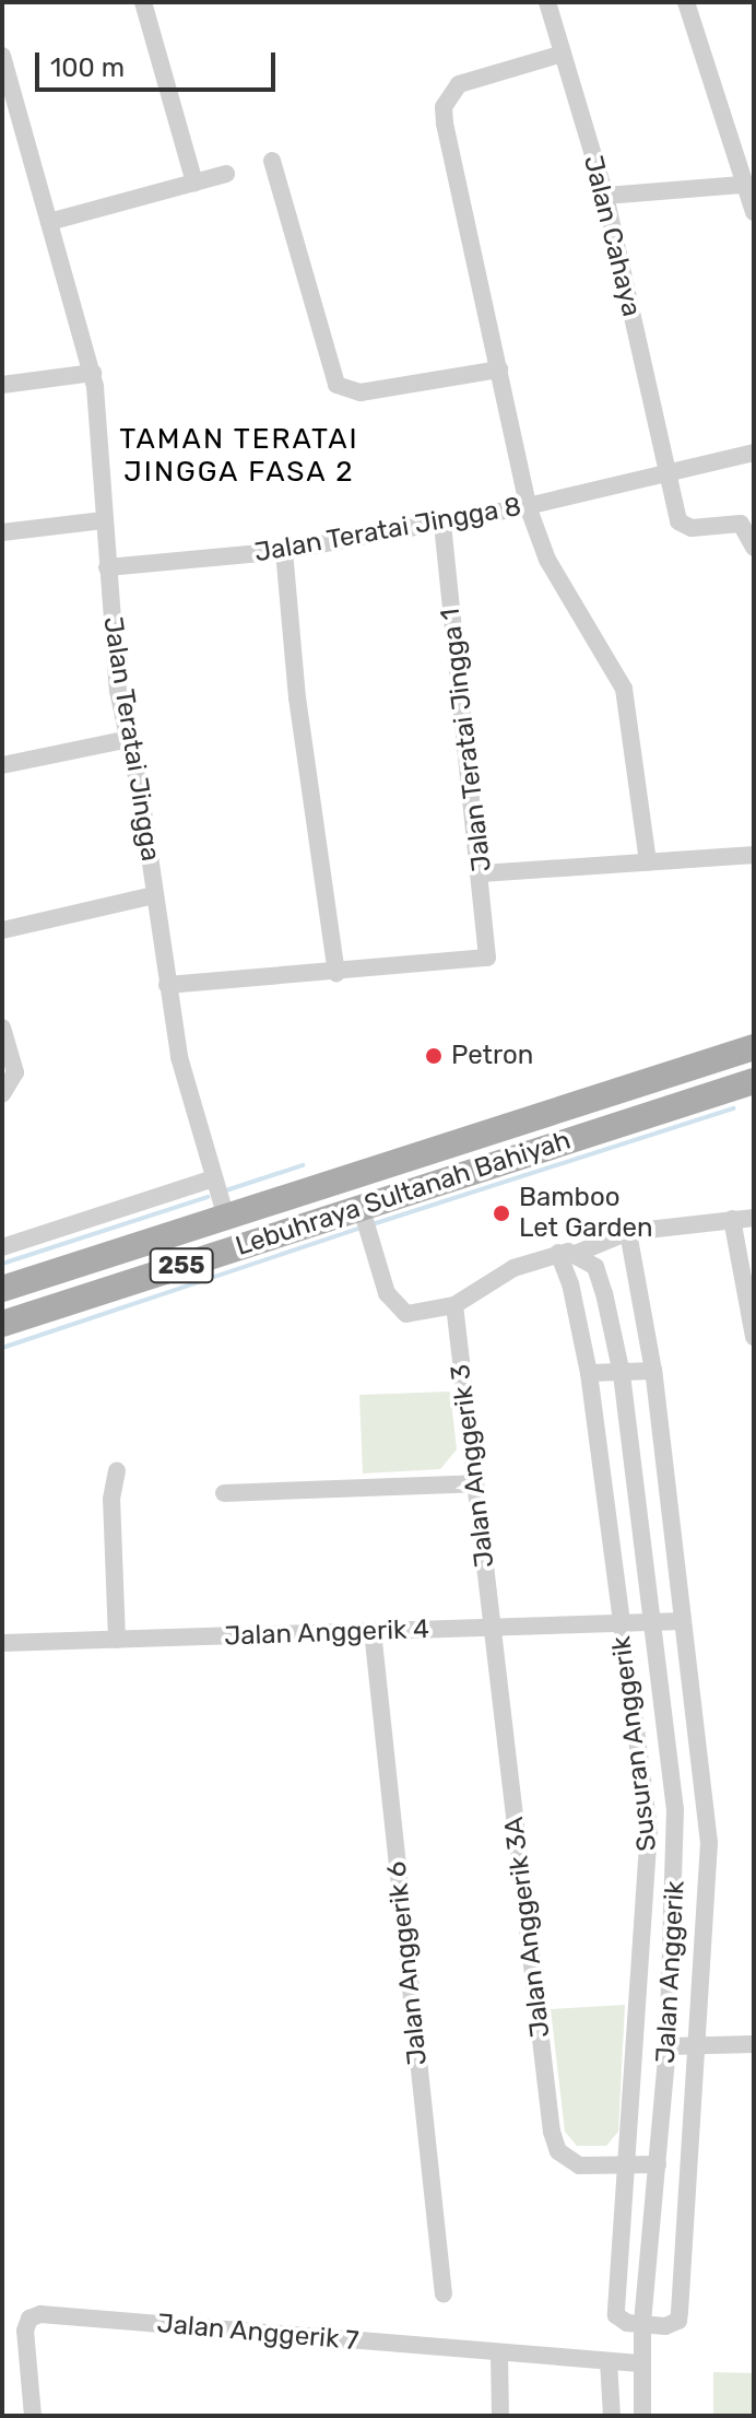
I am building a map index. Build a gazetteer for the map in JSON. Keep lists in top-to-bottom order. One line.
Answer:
{"streets":{"main road":["Lebuhraya Sultanah Bahiyah","255"],"street":["Jalan Cahaya","Jalan Teratai Jingga 8","Jalan Teratai Jingga","Jalan Teratai Jingga 1","Jalan Anggerik 3","Jalan Anggerik 4","Susuran Anggerik","Jalan Anggerik 3A","Jalan Anggerik 6","Jalan Anggerik","Jalan Anggerik 7"]},"crossings":[["Jalan Cahaya","Jalan Teratai Jingga 8"],["Jalan Teratai Jingga 8","Jalan Teratai Jingga"],["Jalan Teratai Jingga 8","Jalan Teratai Jingga 1"],["Jalan Teratai Jingga","Lebuhraya Sultanah Bahiyah"],["Jalan Anggerik 3","Jalan Anggerik 4"],["Jalan Anggerik 3","Jalan Anggerik 3A"],["Jalan Anggerik 4","Susuran Anggerik"],["Jalan Anggerik 4","Jalan Anggerik 3A"],["Jalan Anggerik 4","Jalan Anggerik 6"],["Jalan Anggerik 4","Jalan Anggerik"],["Susuran Anggerik","Jalan Anggerik 3A"],["Susuran Anggerik","Jalan Anggerik"],["Jalan Anggerik 3A","Jalan Anggerik"]],"districts":["TAMAN TERATAI JINGGA FASA 2"],"places":["Petron","Bamboo Let Garden"],"scale_bar":"100 m"}
